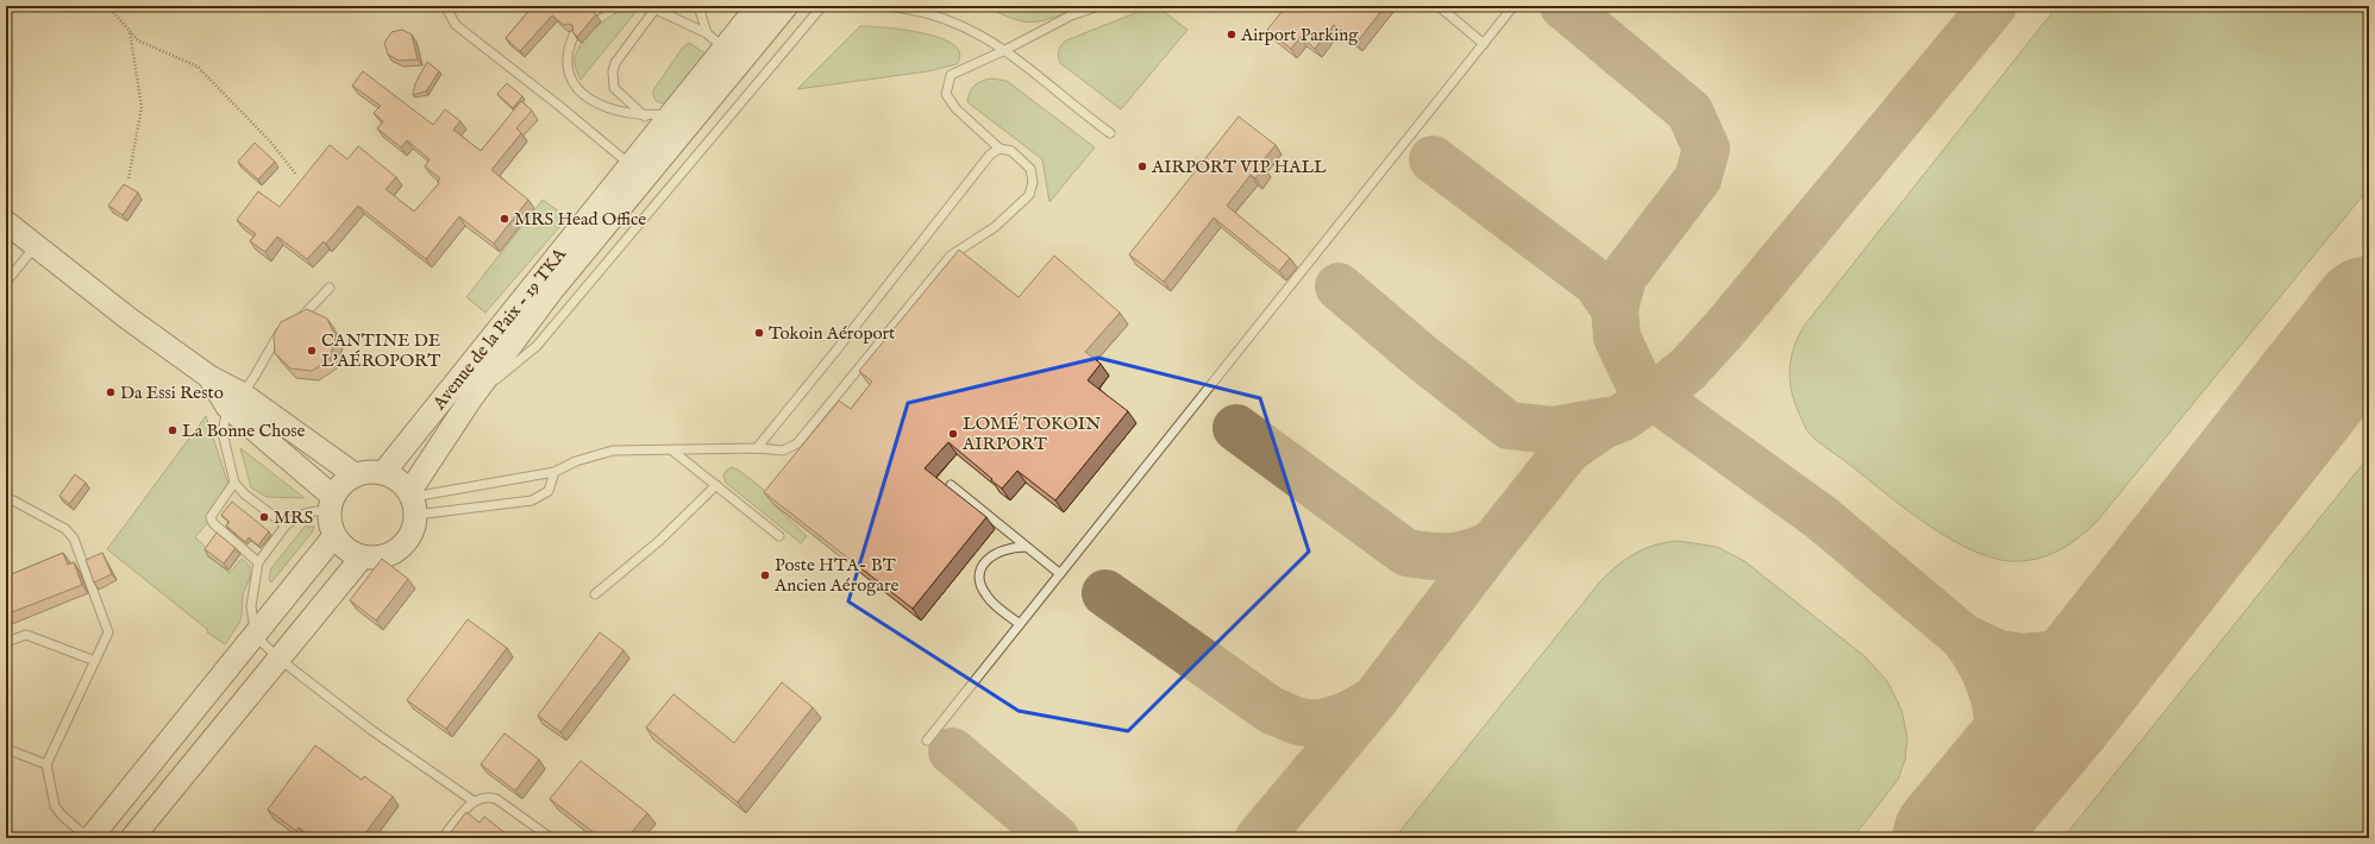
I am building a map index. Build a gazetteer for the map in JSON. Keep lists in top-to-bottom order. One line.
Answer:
{"streets":{"main road":["Avenue de la Paix - 19 TKA"]},"places":["Airport Parking","AIRPORT VIP HALL","MRS Head Office","Tokoin Aéroport","CANTINE DE L'AÉROPORT","Da Essi Resto","La Bonne Chose","LOMÉ TOKOIN AIRPORT","MRS","Poste HTA- BT Ancien Aérogare"]}
